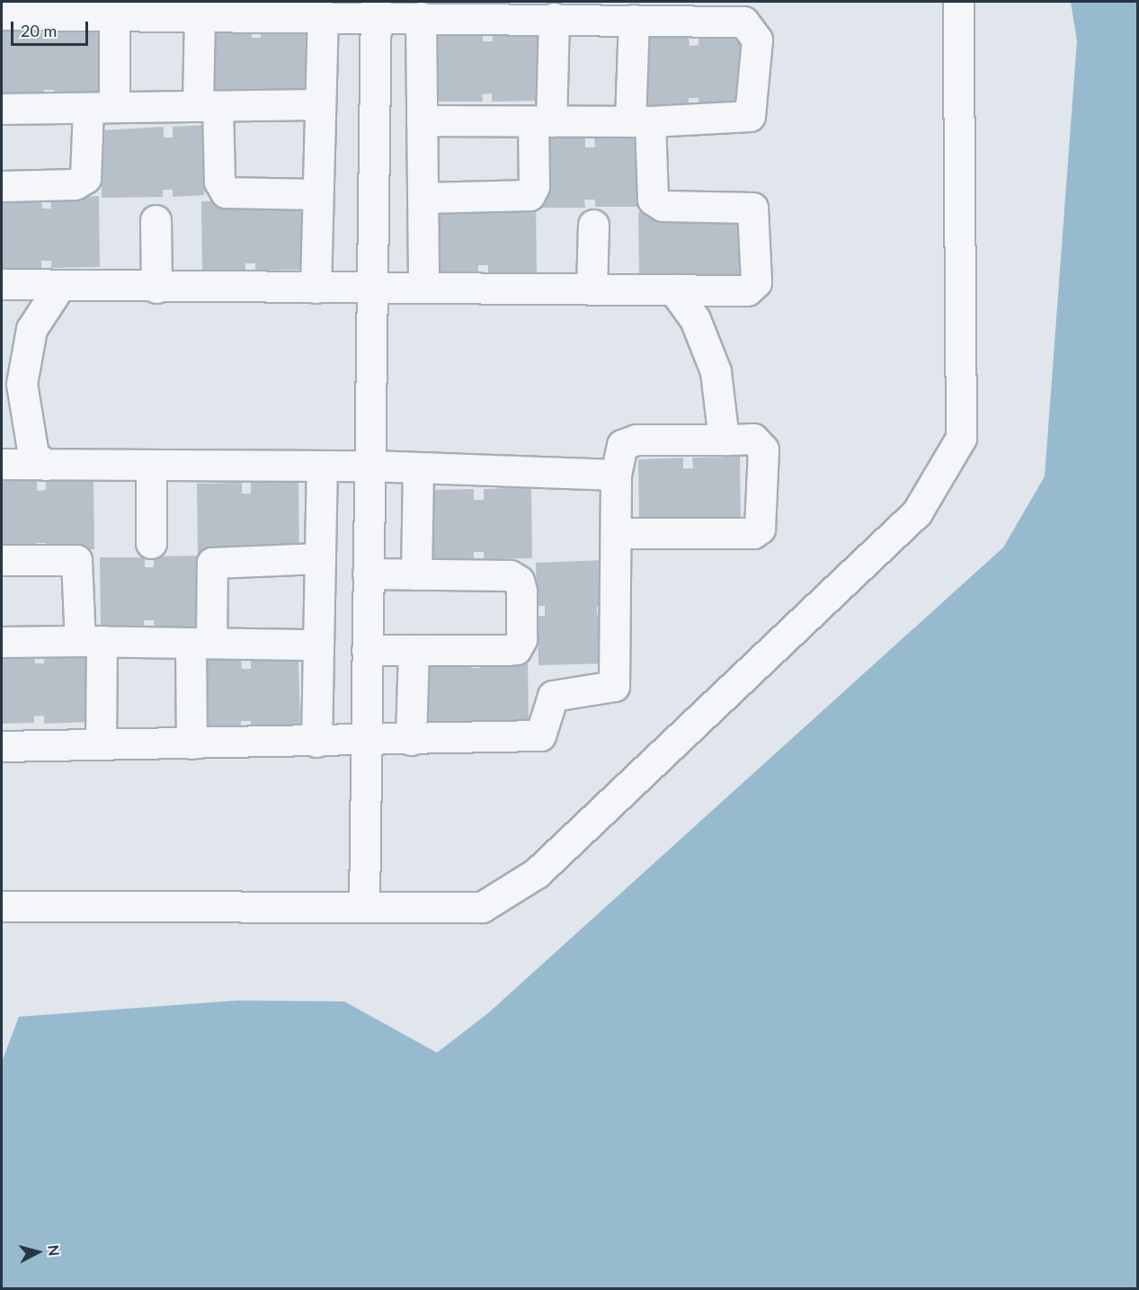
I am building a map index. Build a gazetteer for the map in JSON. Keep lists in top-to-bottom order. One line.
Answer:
{"scale_bar":"20 m","north":"right"}
